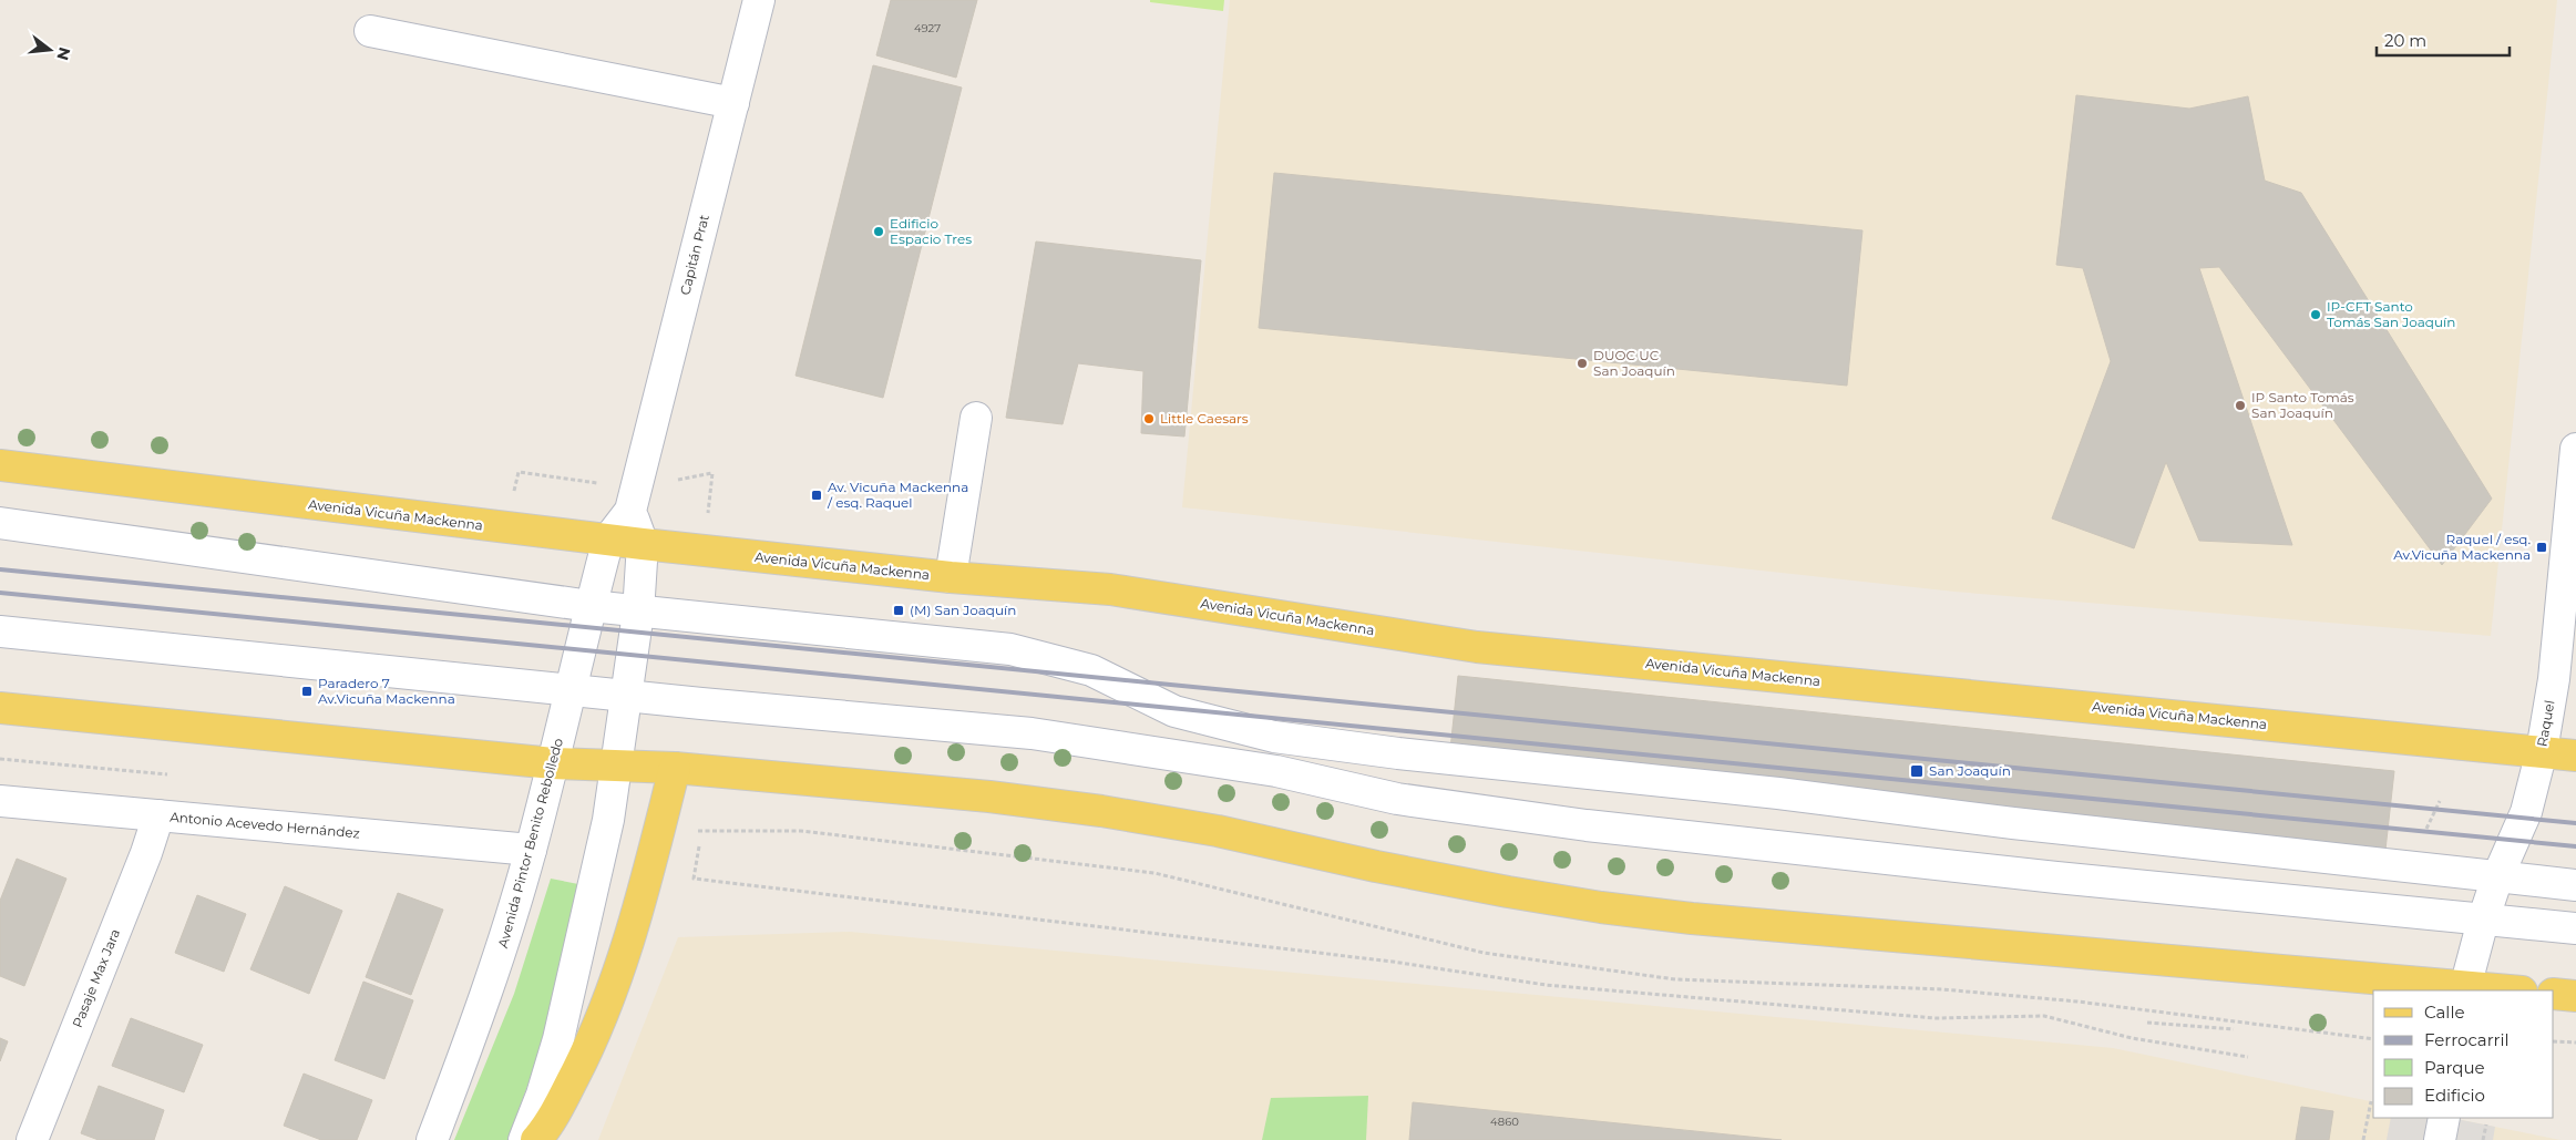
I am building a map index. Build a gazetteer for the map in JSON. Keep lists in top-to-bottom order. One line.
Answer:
{"streets":{"main road":["Avenida Vicuña Mackenna"],"street":["Capitán Prat","Raquel","Antonio Acevedo Hernández","Avenida Pintor Benito Rebolledo","Pasaje Max Jara"]},"crossings":[["Capitán Prat","Avenida Vicuña Mackenna"],["Capitán Prat","Avenida Pintor Benito Rebolledo"],["Avenida Vicuña Mackenna","Raquel"],["Avenida Vicuña Mackenna","Avenida Pintor Benito Rebolledo"],["Antonio Acevedo Hernández","Avenida Pintor Benito Rebolledo"],["Antonio Acevedo Hernández","Pasaje Max Jara"]],"places":{"other":["Edificio Espacio Tres","IP-CFT Santo Tomás San Joaquín","DUOC UC San Joaquín","IP Santo Tomás San Joaquín","Little Caesars"],"transit":["Av. Vicuña Mackenna / esq. Raquel","Raquel / esq. Av.Vicuña Mackenna","(M) San Joaquín","Paradero 7 Av.Vicuña Mackenna","San Joaquín"]},"house_numbers":["4927","4860"],"legend":["Calle","Ferrocarril","Parque","Edificio"],"scale_bar":"20 m","north":"right"}
